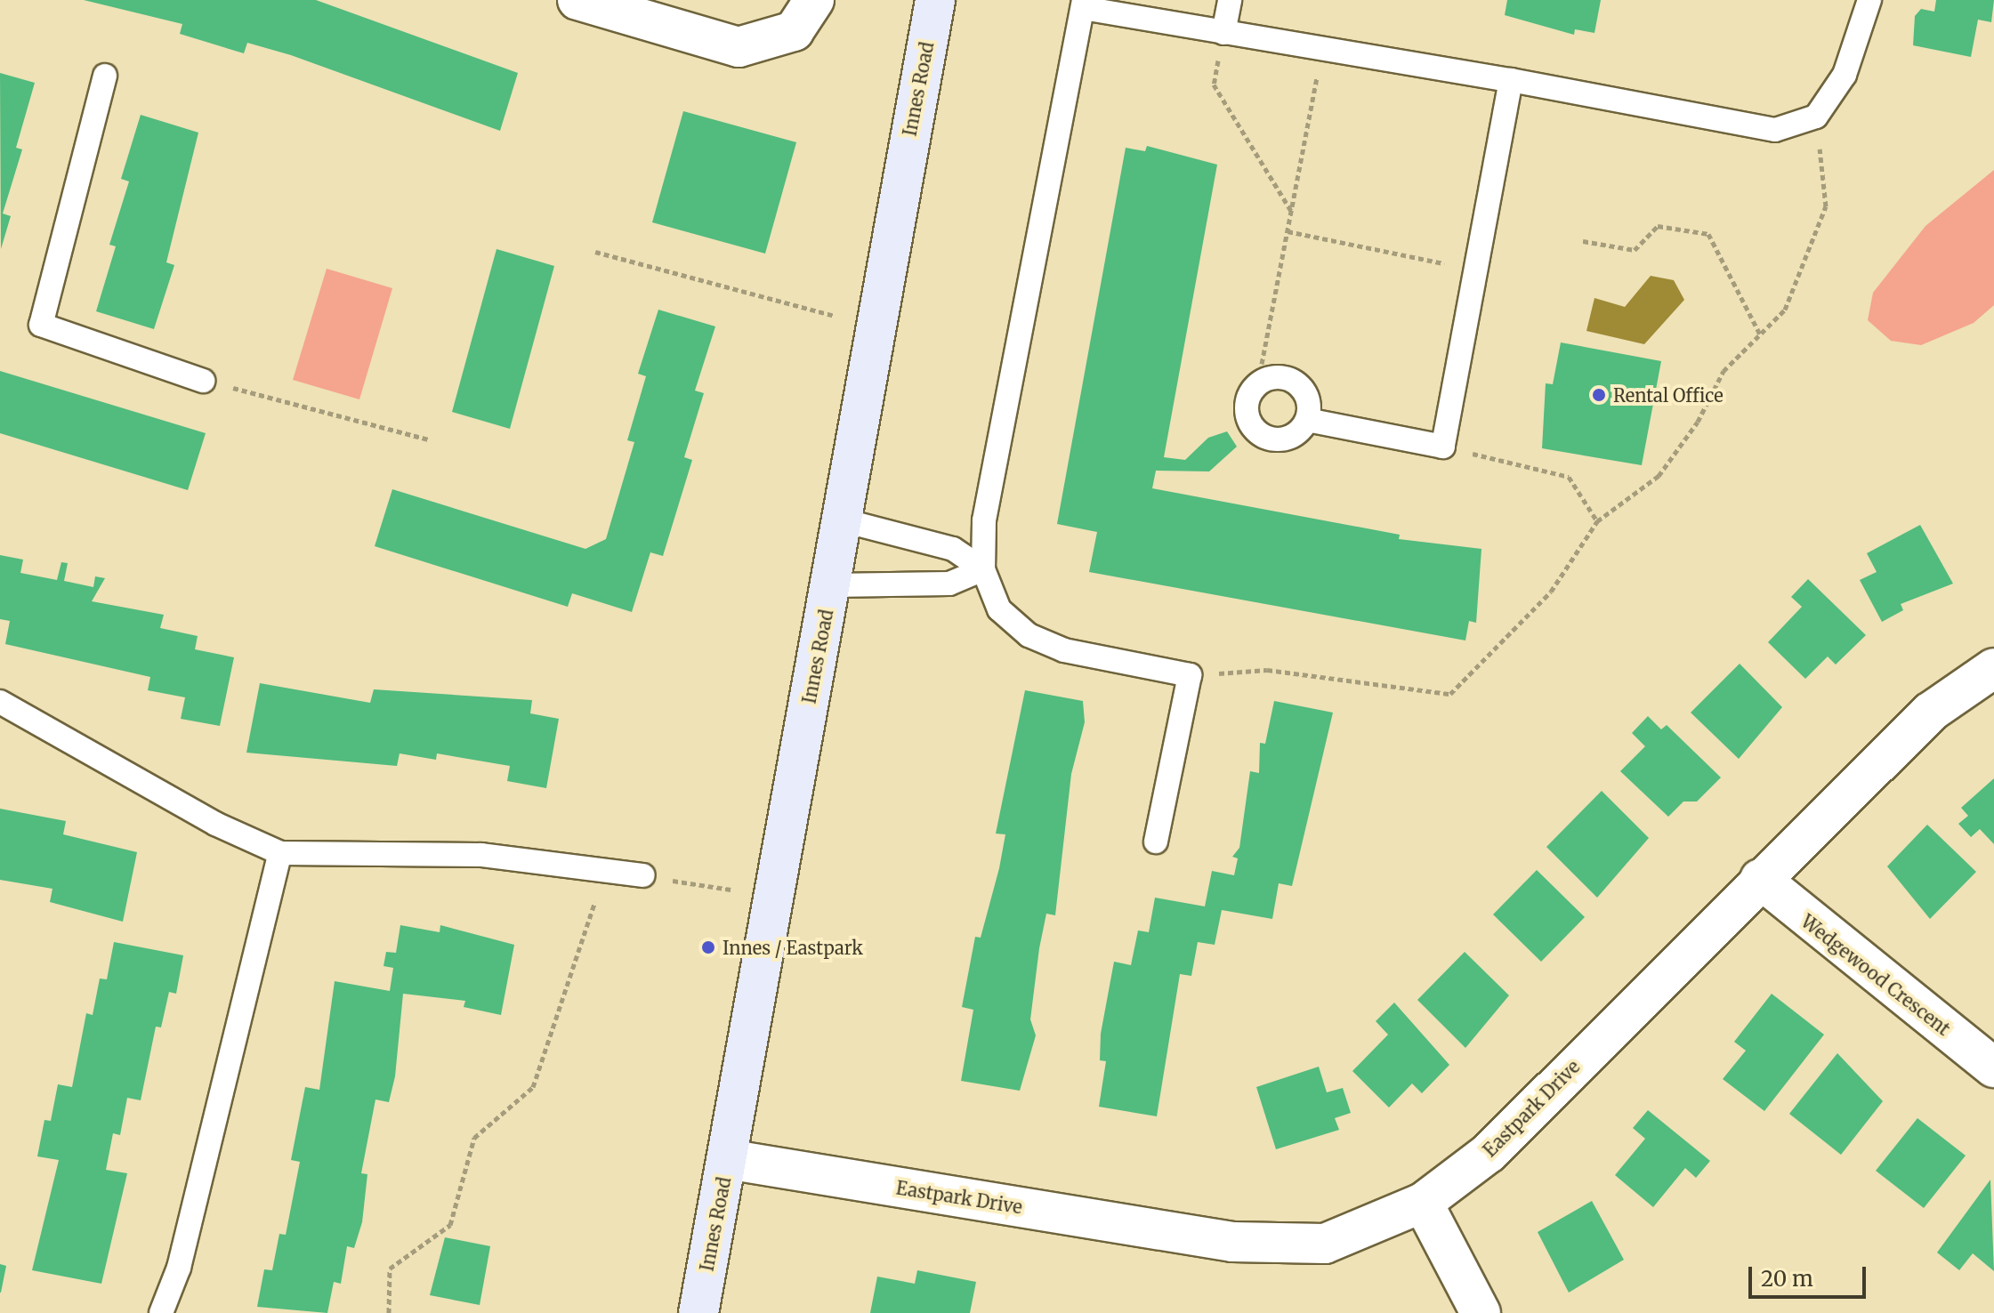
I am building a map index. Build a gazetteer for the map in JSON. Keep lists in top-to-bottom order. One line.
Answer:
{"streets":{"street":["Innes Road","Wedgewood Crescent","Eastpark Drive"]},"crossings":[["Innes Road","Eastpark Drive"],["Wedgewood Crescent","Eastpark Drive"]],"places":["Rental Office","Innes / Eastpark"],"scale_bar":"20 m"}
